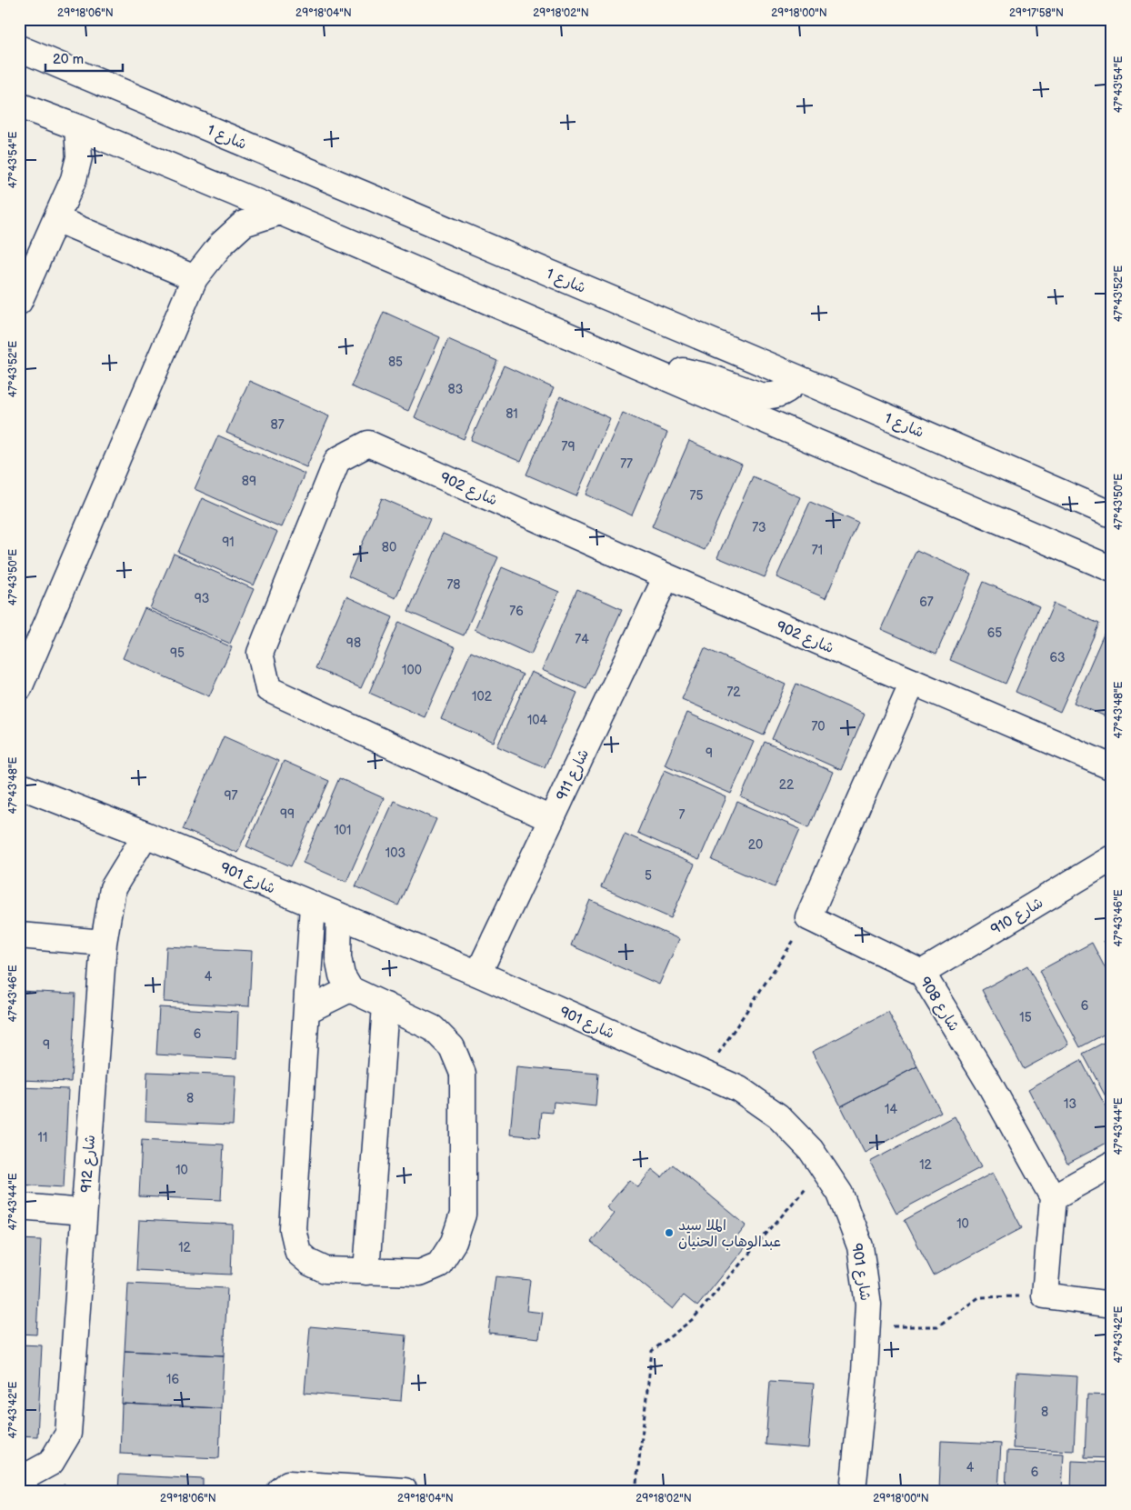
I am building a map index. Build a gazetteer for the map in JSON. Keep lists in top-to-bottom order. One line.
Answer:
{"streets":{"street":["شارع 1","شارع 902","شارع 911","شارع 901","شارع 910","شارع 908","شارع 912"]},"crossings":[["شارع 902","شارع 911"],["شارع 911","شارع 901"],["شارع 901","شارع 912"],["شارع 910","شارع 908"]],"places":["الملا سيد عبدالوهاب الحنيان"],"house_numbers":["85","83","81","87","79","77","89","75","73","91","80","71","78","93","67","76","65","74","98","95","63","100","72","102","104","70","9","22","97","99","7","101","20","103","5","4","6","15","6","9","8","13","14","11","12","10","10","12","16","8","4","6"],"scale_bar":"20 m","coordinates":["29°18'06\"N","29°18'04\"N","29°18'02\"N","29°18'00\"N","29°17'58\"N","47°43'54\"E","47°43'52\"E","47°43'50\"E","47°43'48\"E","47°43'46\"E","47°43'44\"E","47°43'42\"E"]}
